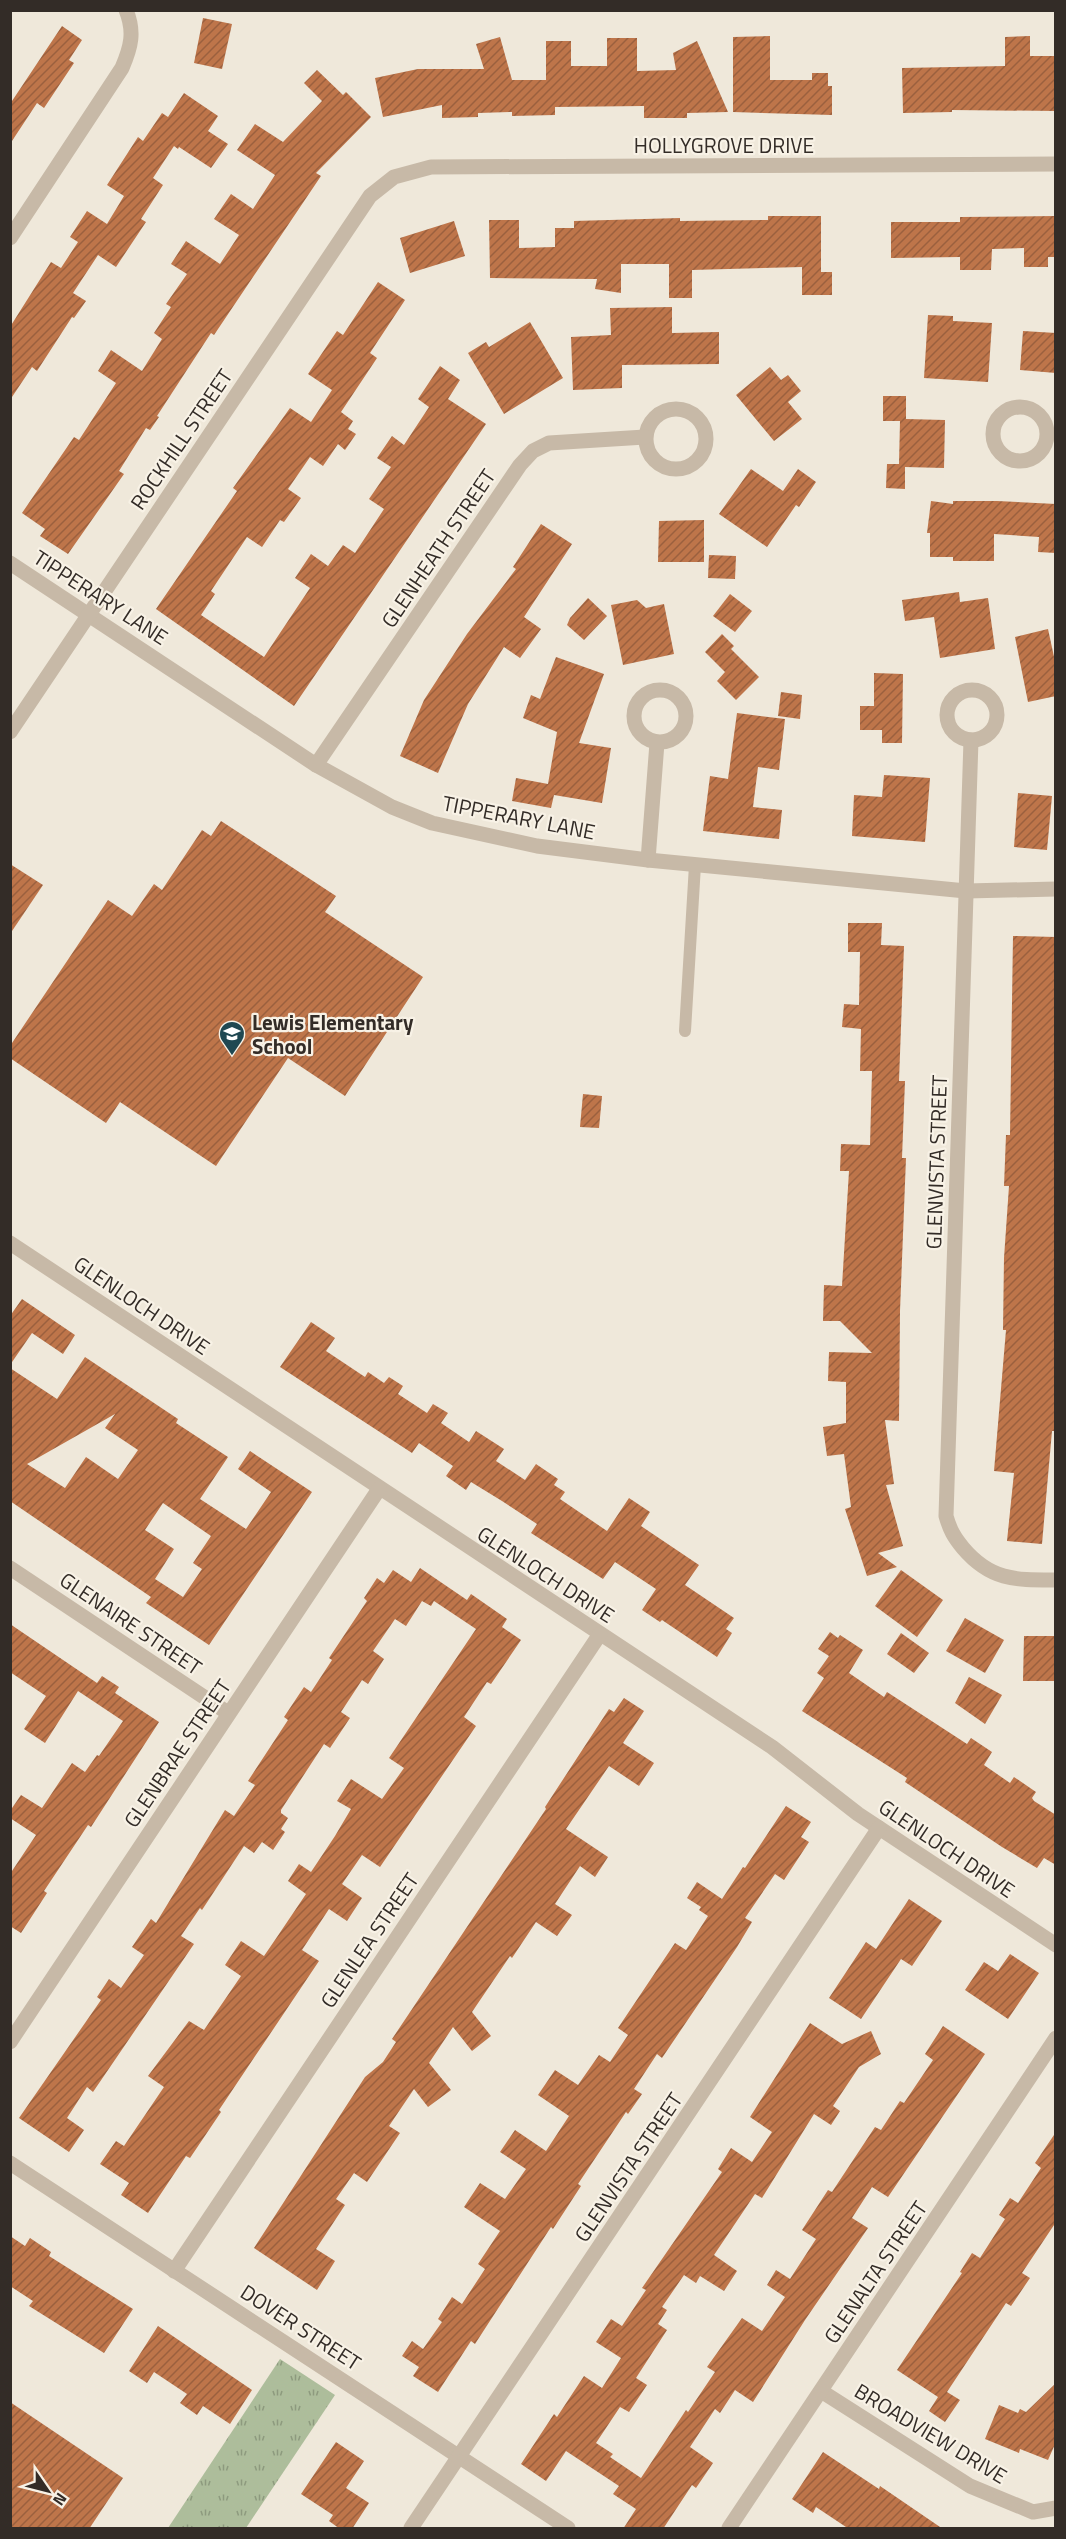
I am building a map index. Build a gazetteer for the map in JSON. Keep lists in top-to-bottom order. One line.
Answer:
{"streets":{"street":["HOLLYGROVE DRIVE","ROCKHILL STREET","GLENHEATH STREET","TIPPERARY LANE","GLENVISTA STREET","GLENLOCH DRIVE","GLENAIRE STREET","GLENBRAE STREET","GLENLEA STREET","GLENALTA STREET","DOVER STREET","BROADVIEW DRIVE"]},"crossings":[["HOLLYGROVE DRIVE","ROCKHILL STREET"],["ROCKHILL STREET","TIPPERARY LANE"],["GLENHEATH STREET","TIPPERARY LANE"],["TIPPERARY LANE","GLENVISTA STREET"],["GLENVISTA STREET","GLENLOCH DRIVE"],["GLENVISTA STREET","DOVER STREET"],["GLENLOCH DRIVE","GLENBRAE STREET"],["GLENLOCH DRIVE","GLENLEA STREET"],["GLENAIRE STREET","GLENBRAE STREET"],["GLENLEA STREET","DOVER STREET"],["GLENALTA STREET","BROADVIEW DRIVE"]],"places":{"school or university":["Lewis Elementary School"]},"north":"bottom right"}
